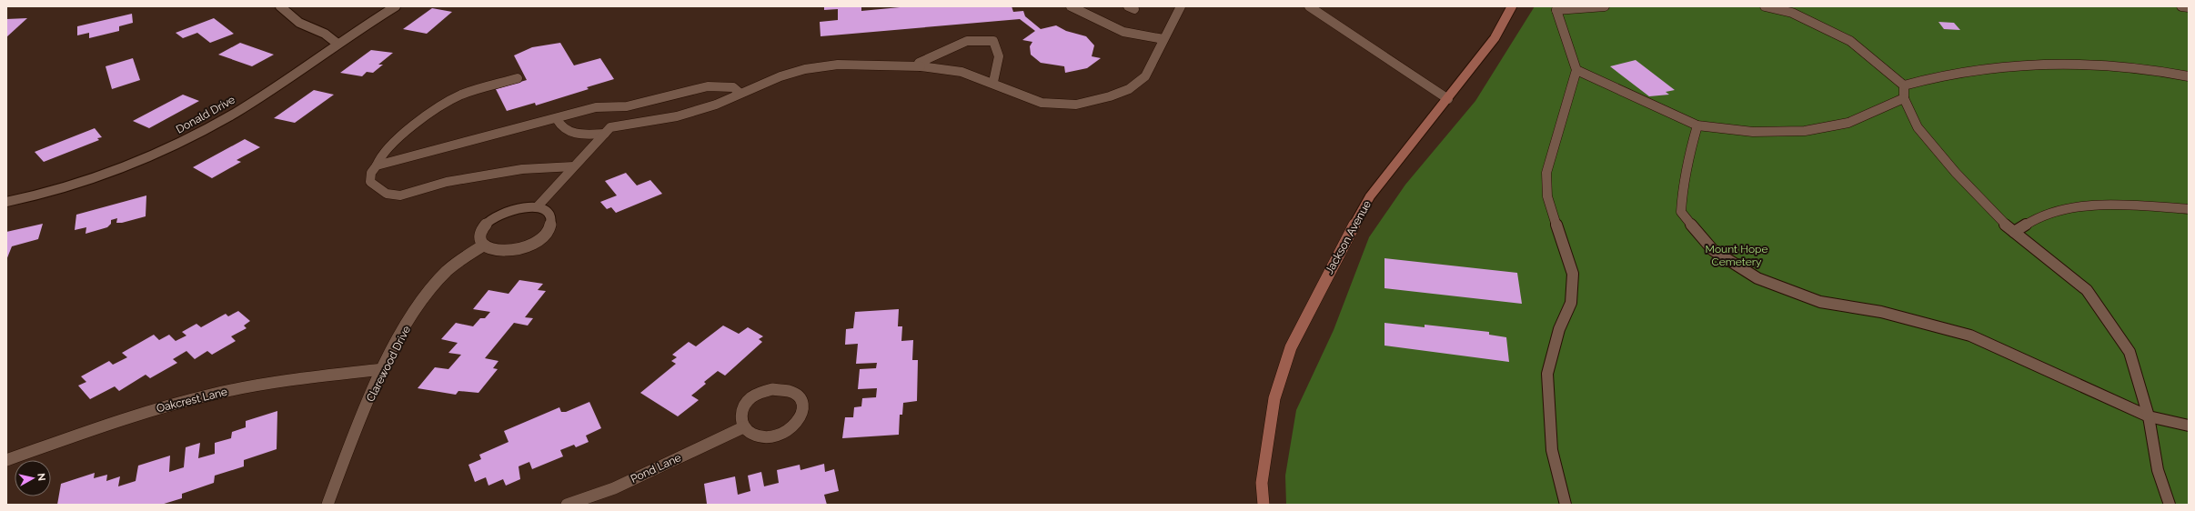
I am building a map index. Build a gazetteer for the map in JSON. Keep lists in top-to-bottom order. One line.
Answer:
{"streets":{"main road":["Jackson Avenue"],"street":["Donald Drive","Clarewood Drive","Oakcrest Lane","Pond Lane"]},"crossings":[["Clarewood Drive","Oakcrest Lane"]],"parks":["Mount Hope Cemetery"],"north":"right"}
